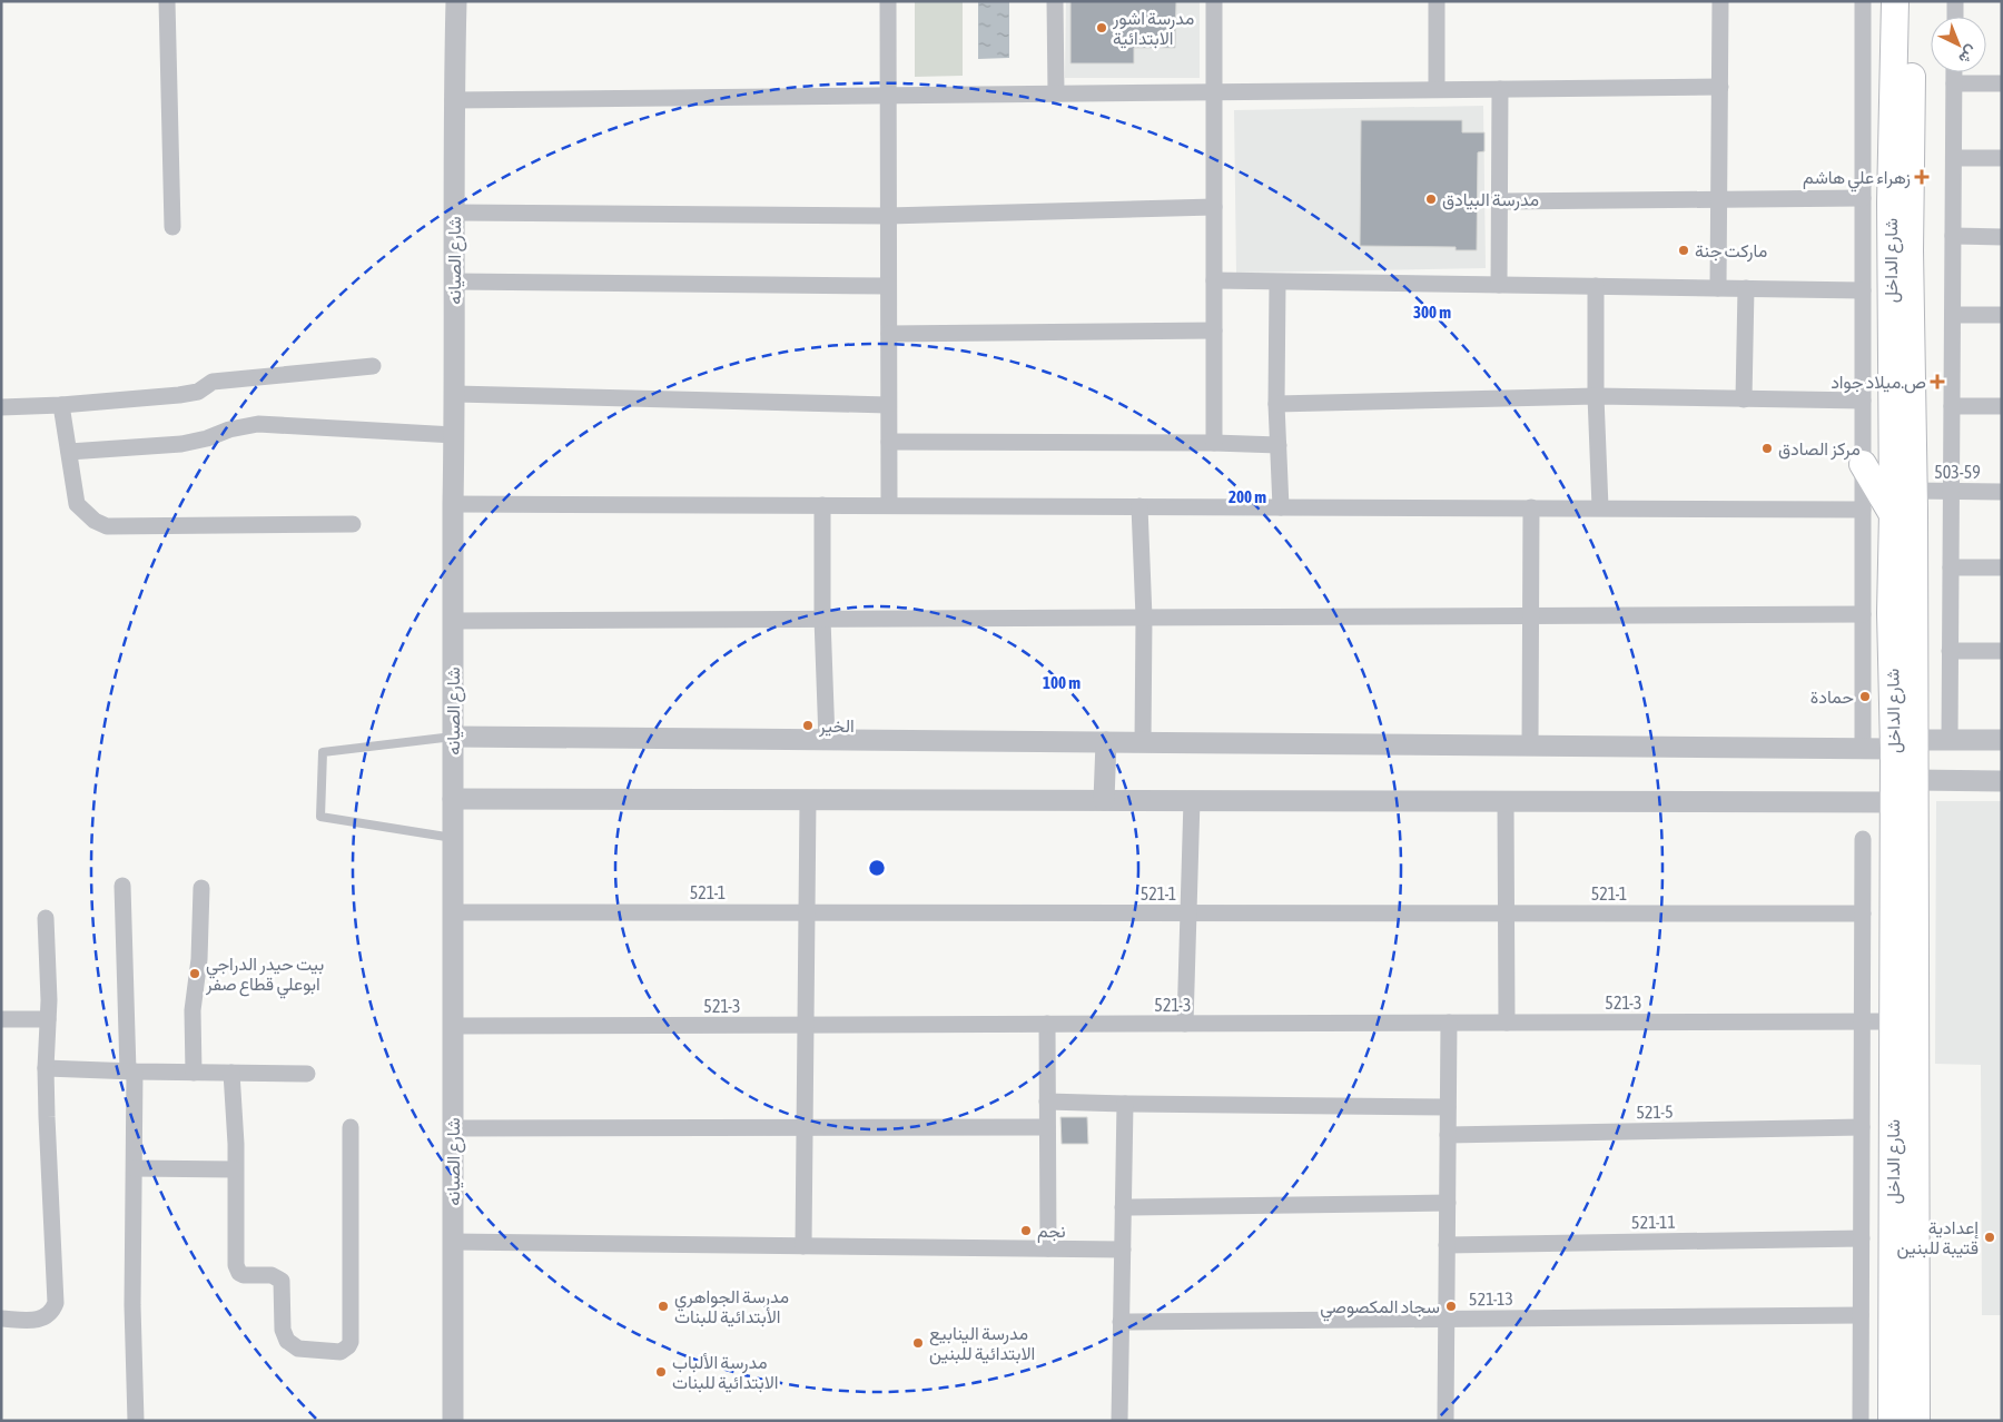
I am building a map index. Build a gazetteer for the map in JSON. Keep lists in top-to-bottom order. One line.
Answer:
{"streets":{"main road":["شارع الداخل"],"street":["شارع الصيانه","503-59","521-1","521-3","521-5","521-11","521-13"]},"crossings":[["شارع الصيانه","521-1"],["شارع الصيانه","521-3"],["شارع الداخل","503-59"],["شارع الداخل","521-3"]],"places":{"other":["مدرسة اشور الابتدائية","مدرسة البيادق","ماركت جنة","مركز الصادق","حمادة","الخير","بيت حيدر الدراجي ابوعلي قطاع صفر","نجم","إعدادية قتيبة للبنين","مدرسة الجواهري الأبتدائية للبنات","سجاد المكصوصي","مدرسة الينابيع الابتدائية للبنين","مدرسة الألباب الابتدائية للبنات"],"health":["زهراء علي هاشم","ص.ميلاد جواد"]},"north":"bottom right","rings":["300 m","200 m","100 m"]}
